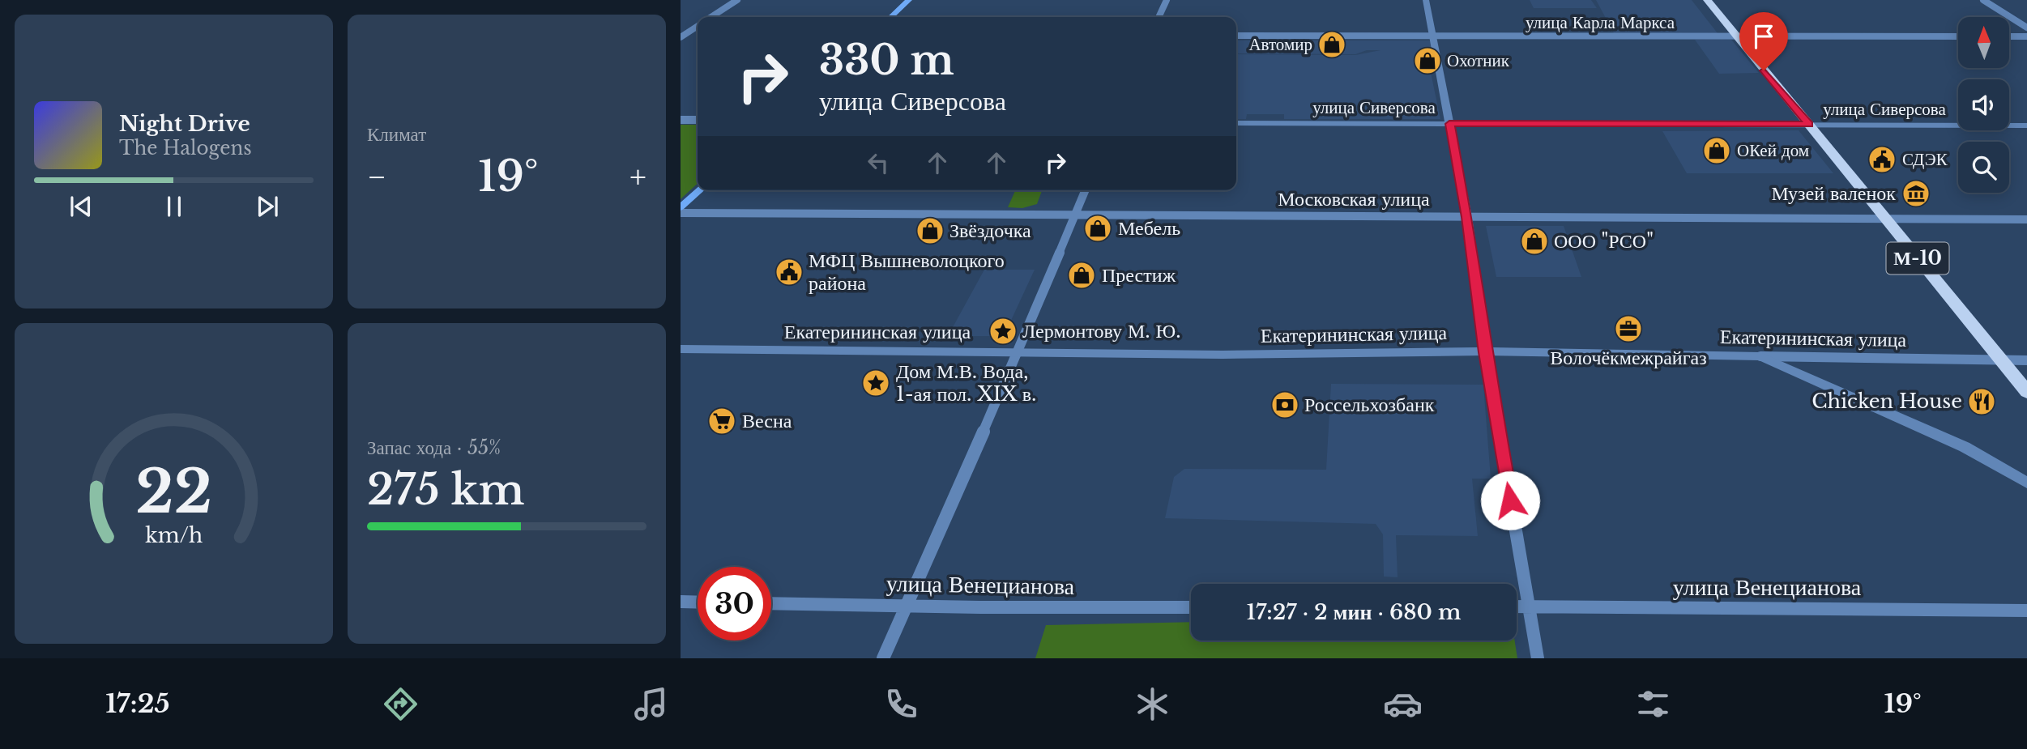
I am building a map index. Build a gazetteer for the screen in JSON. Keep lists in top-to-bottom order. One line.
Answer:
{"streets":{"highway":["М-10"],"street":["улица Карла Маркса","улица Сиверсова","Московская улица","Екатерининская улица","улица Венецианова"]},"crossings":[["улица Карла Маркса","М-10"],["улица Сиверсова","М-10"],["Московская улица","М-10"],["М-10","Екатерининская улица"]],"places":{"shop":["Автомир","Охотник","ОКей дом","Мебель","Звёздочка","ООО \"РСО\"","Престиж"],"public building":["СДЭК","МФЦ Вышневолоцкого района"],"museum":["Музей валенок"],"office":["Волочёкмежрайгаз"],"place":["Лермонтову М. Ю.","Дом М.В. Вода, 1-ая пол. XIX в."],"restaurant":["Chicken House"],"bank":["Россельхозбанк"],"supermarket":["Весна"]},"north":"top","page":{"tile":["Климат",["Запас хода · 55%","275 km"]],"turn":["330 m","улица Сиверсова"],"song":["Night Drive","The Halogens"],"heat":["−","19°","+"],"limit":"30","trip":"17:27 · 2 мин · 680 m","tabs":["17:25","19°"],"gauge":["22","km/h"]}}
